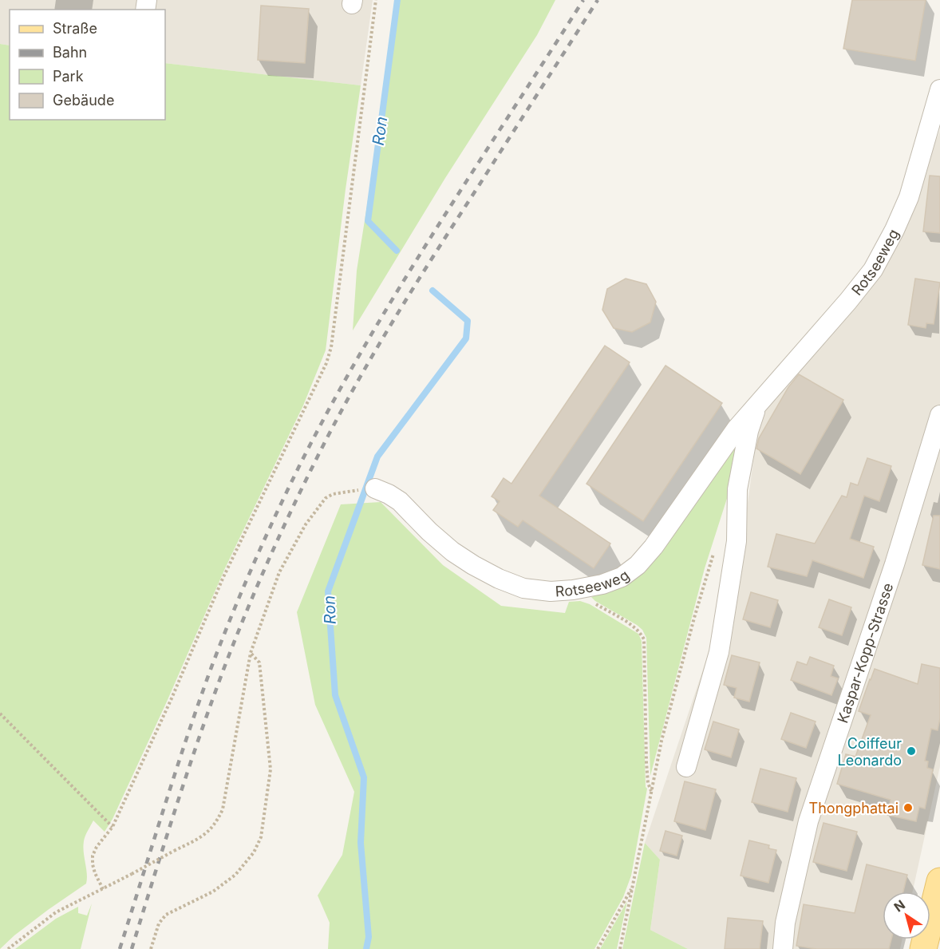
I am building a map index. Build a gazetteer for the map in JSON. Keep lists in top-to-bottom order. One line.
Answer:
{"streets":{"street":["Rotseeweg","Kaspar-Kopp-Strasse"]},"water":["Ron"],"places":["Coiffeur Leonardo","Thongphattai"],"legend":["Straße","Bahn","Park","Gebäude"],"north":"top left"}
